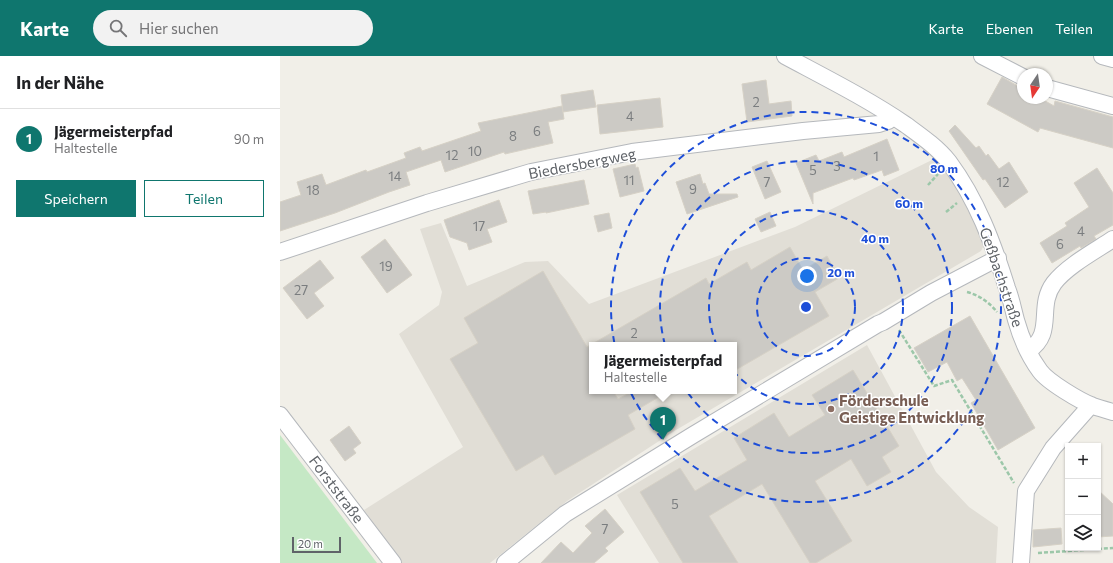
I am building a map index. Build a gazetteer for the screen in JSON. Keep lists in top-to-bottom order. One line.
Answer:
{"streets":{"street":["Biedersbergweg","Geßbachstraße","Forststraße"]},"crossings":[["Biedersbergweg","Geßbachstraße"]],"places":["Förderschule Geistige Entwicklung"],"house_numbers":["2","4","6","8","10","12","1","3","5","14","11","7","12","9","18","17","4","6","19","27","2","5","7"],"scale_bar":"20 m","north":"bottom","page":{"header":"Karte","search":"Hier suchen","nav":["Karte","Ebenen","Teilen"],"heading":"In der Nähe","list":[{"mark":"1","name":"Jägermeisterpfad","note":"Haltestelle","value":"90 m"}],"buttons":["Speichern","Teilen"],"popup":["Jägermeisterpfad","Haltestelle"],"pins":"1","map_buttons":["+","−"],"scale":"20 m"},"rings":["80 m","60 m","40 m","20 m"]}
